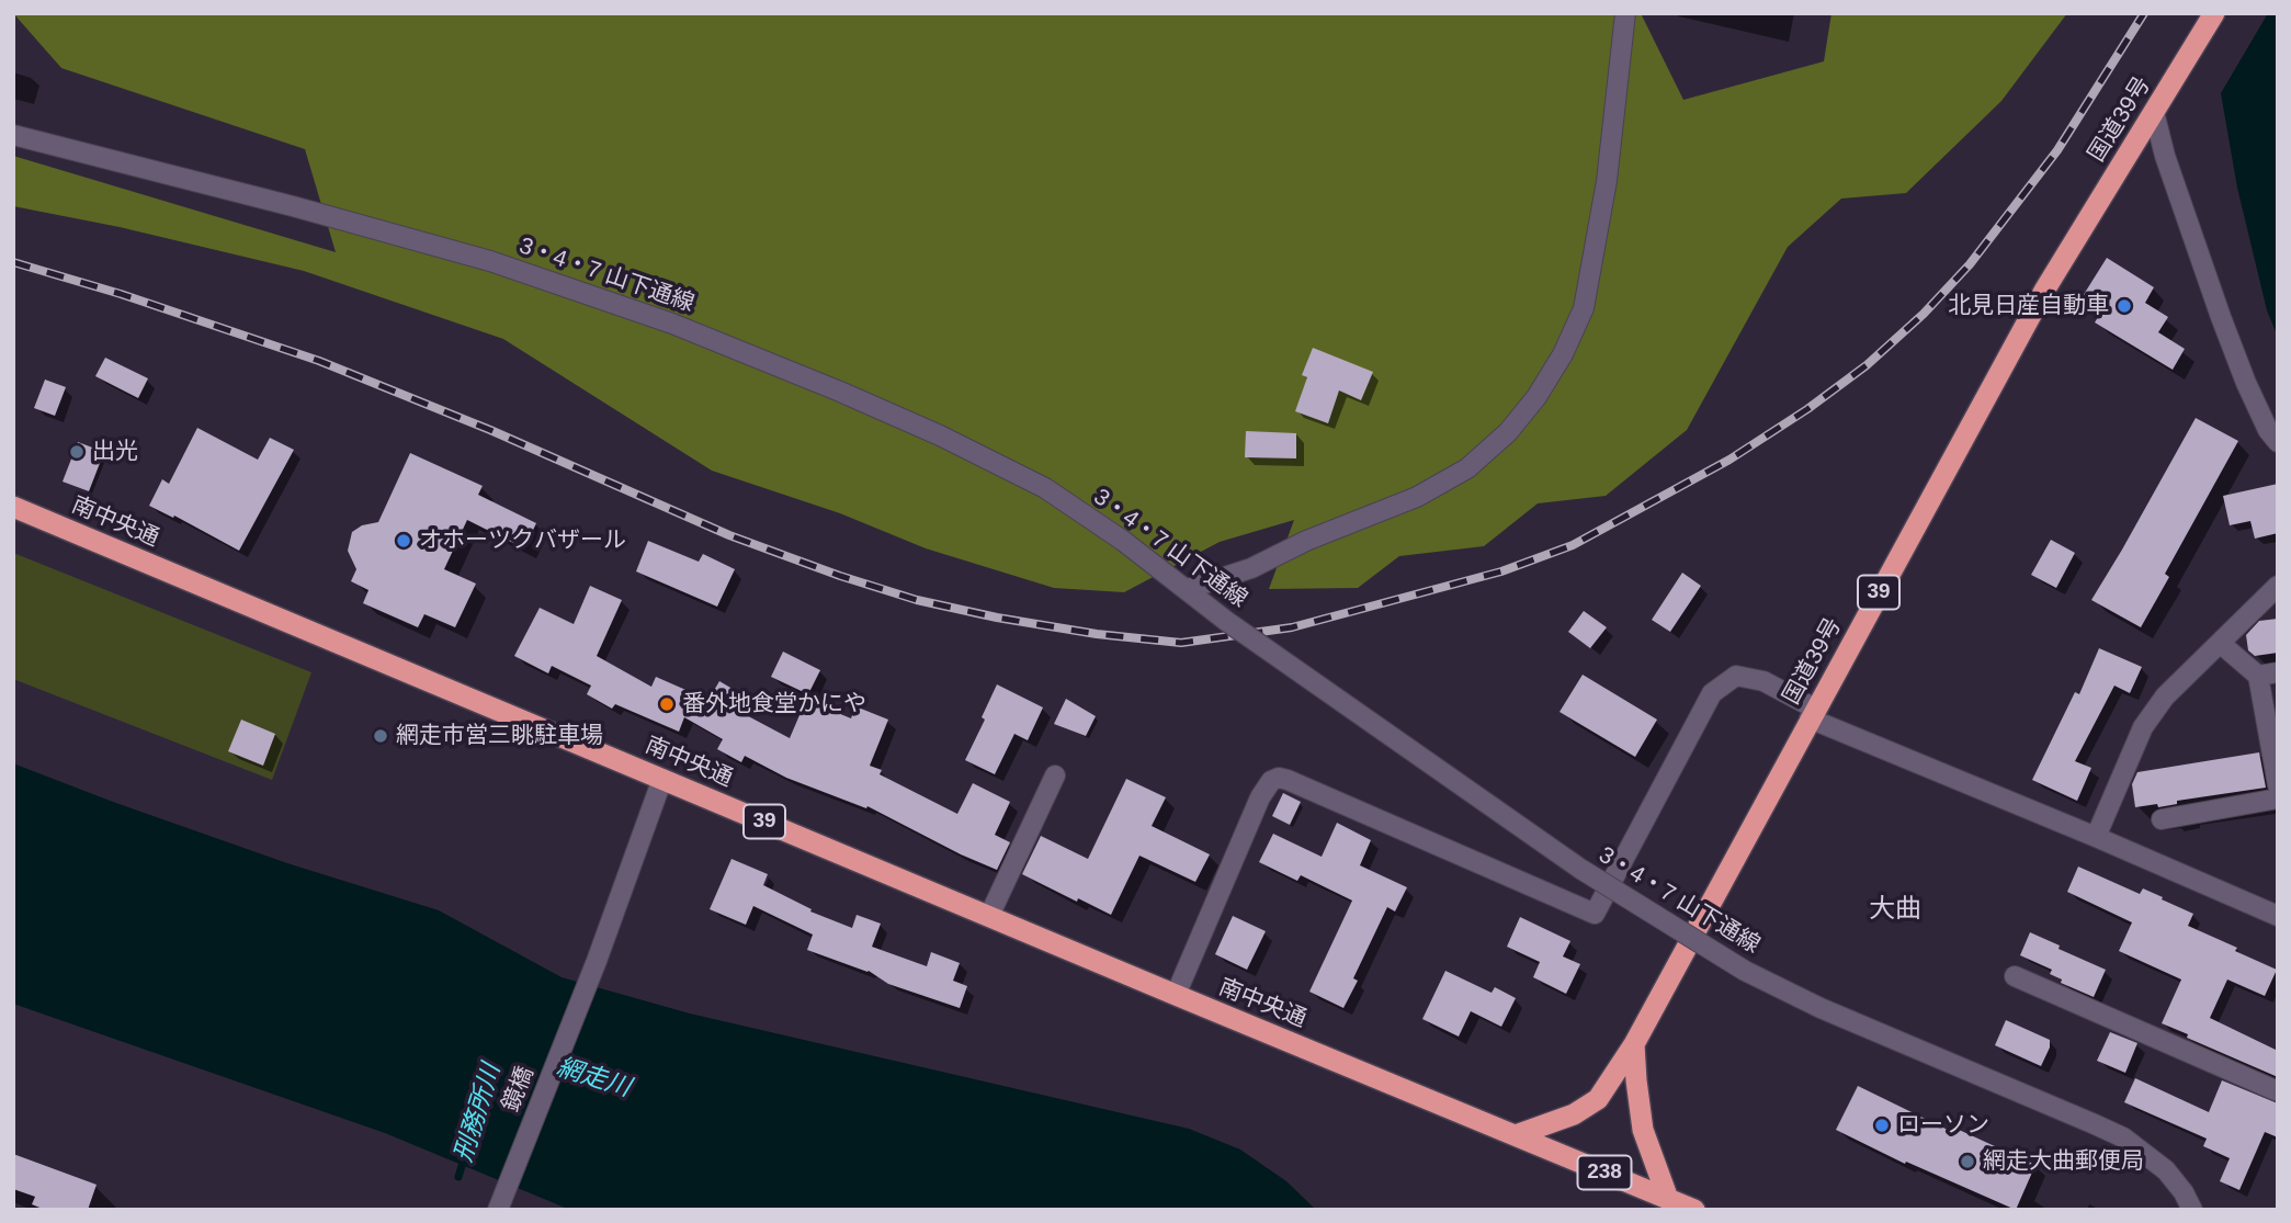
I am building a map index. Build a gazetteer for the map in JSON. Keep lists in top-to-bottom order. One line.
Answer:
{"streets":{"highway":["国道39号","南中央通","39","238"],"street":["3・4・7 山下通線","鏡橋"]},"crossings":[["国道39号","南中央通"],["国道39号","238"],["南中央通","鏡橋"],["南中央通","238"]],"districts":["大曲"],"water":["網走川","刑務所川"],"places":["北見日産自動車","出光","オホーツクバザール","番外地食堂かにや","網走市営三眺駐車場","ローソン","網走大曲郵便局"]}
